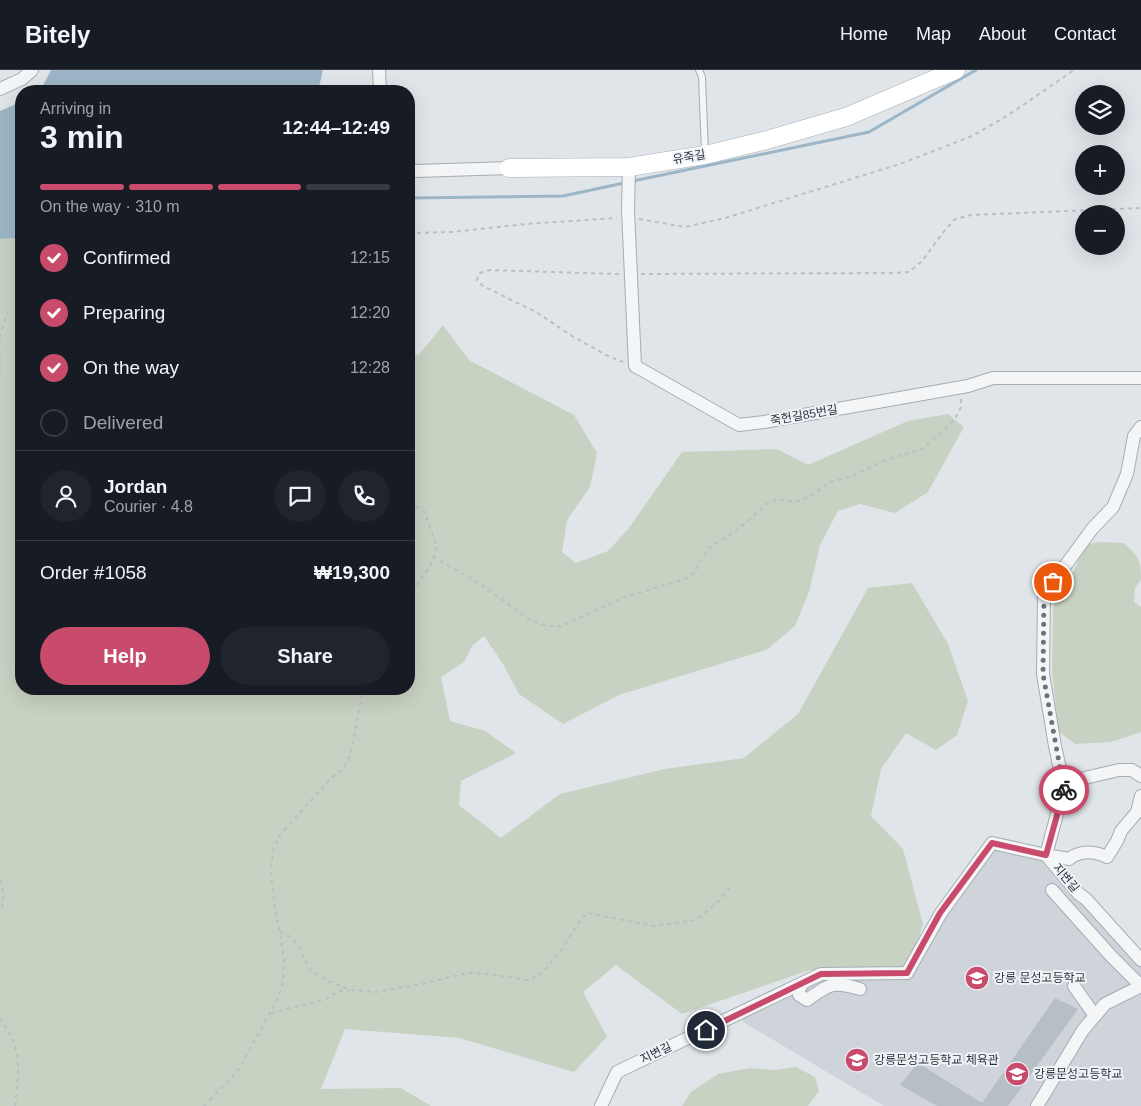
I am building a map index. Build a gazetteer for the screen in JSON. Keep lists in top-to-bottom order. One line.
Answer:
{"streets":{"street":["유죽길","죽헌길85번길","지변길"]},"places":{"school or university":["강릉 문성고등학교","강릉문성고등학교 체육관","강릉문성고등학교"]},"page":{"header":"Bitely","nav":["Home","Map","About","Contact"],"map_buttons":["+","−"],"heading":["3 min","Arriving in","12:44–12:49"],"panel":["Jordan","Courier · 4.8","Order #1058","₩19,300"],"bar":"On the way · 310 m","list":[["Confirmed","12:15"],["Preparing","12:20"],["On the way","12:28"],"Delivered"],"buttons":["Help","Share"]}}
